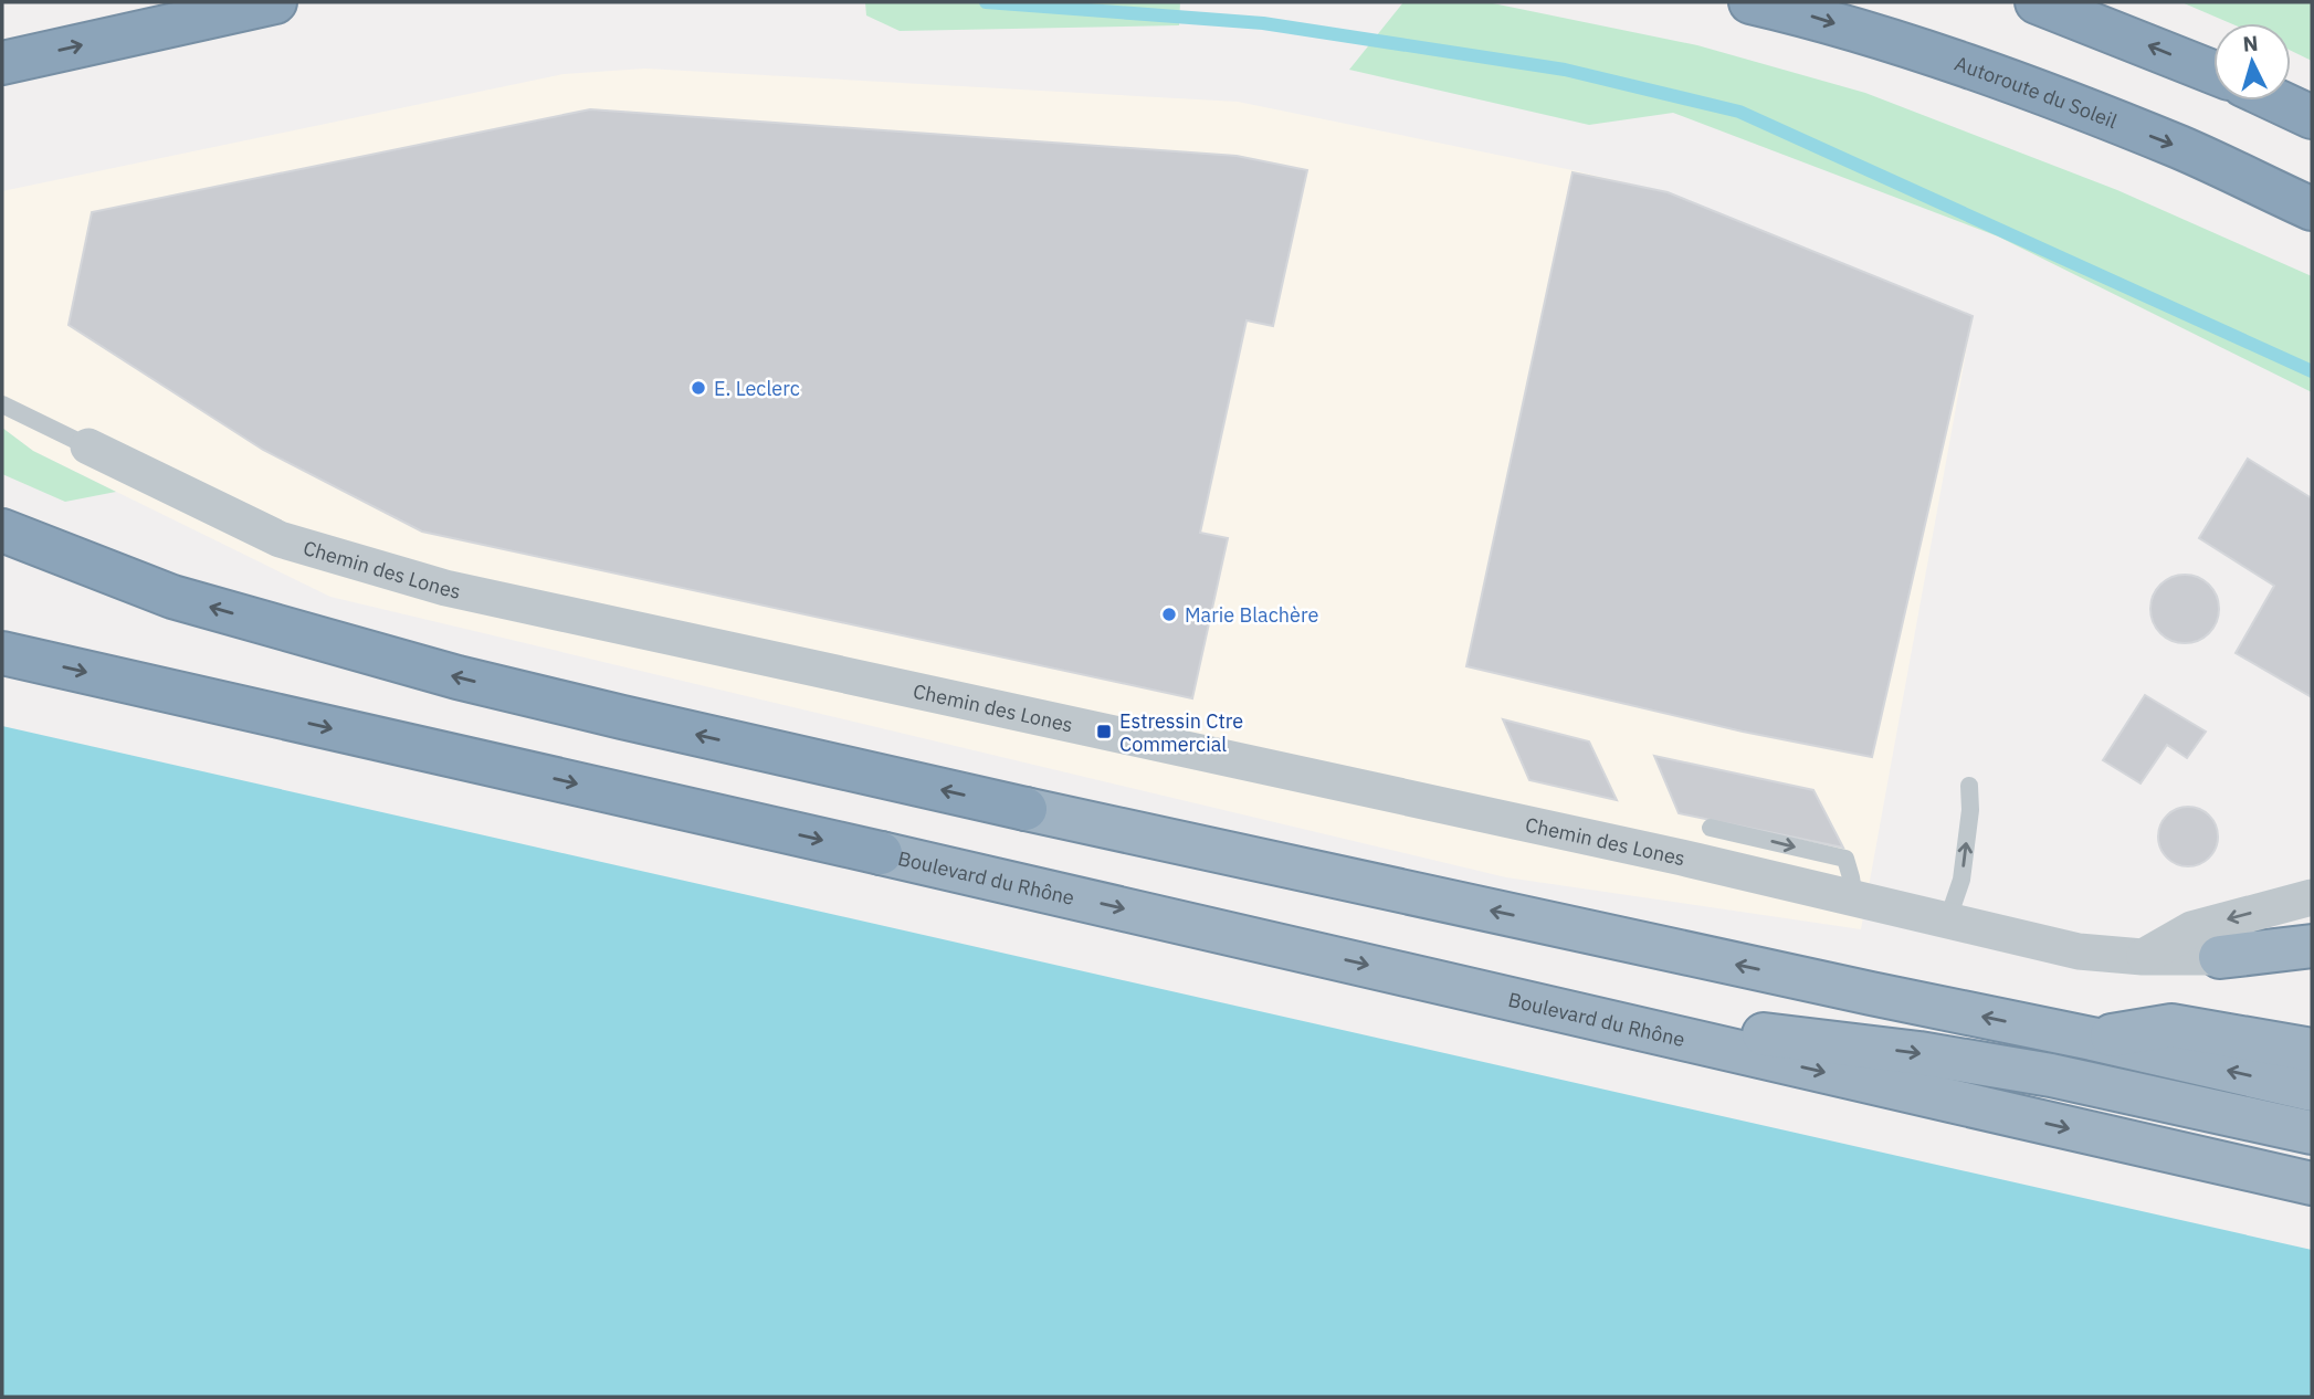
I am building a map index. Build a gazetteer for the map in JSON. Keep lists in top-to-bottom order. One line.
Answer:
{"streets":{"highway":["Autoroute du Soleil","Boulevard du Rhône"],"street":["Chemin des Lones"]},"places":{"other":["E. Leclerc","Marie Blachère"],"transit":["Estressin Ctre Commercial"]},"north":"top"}
